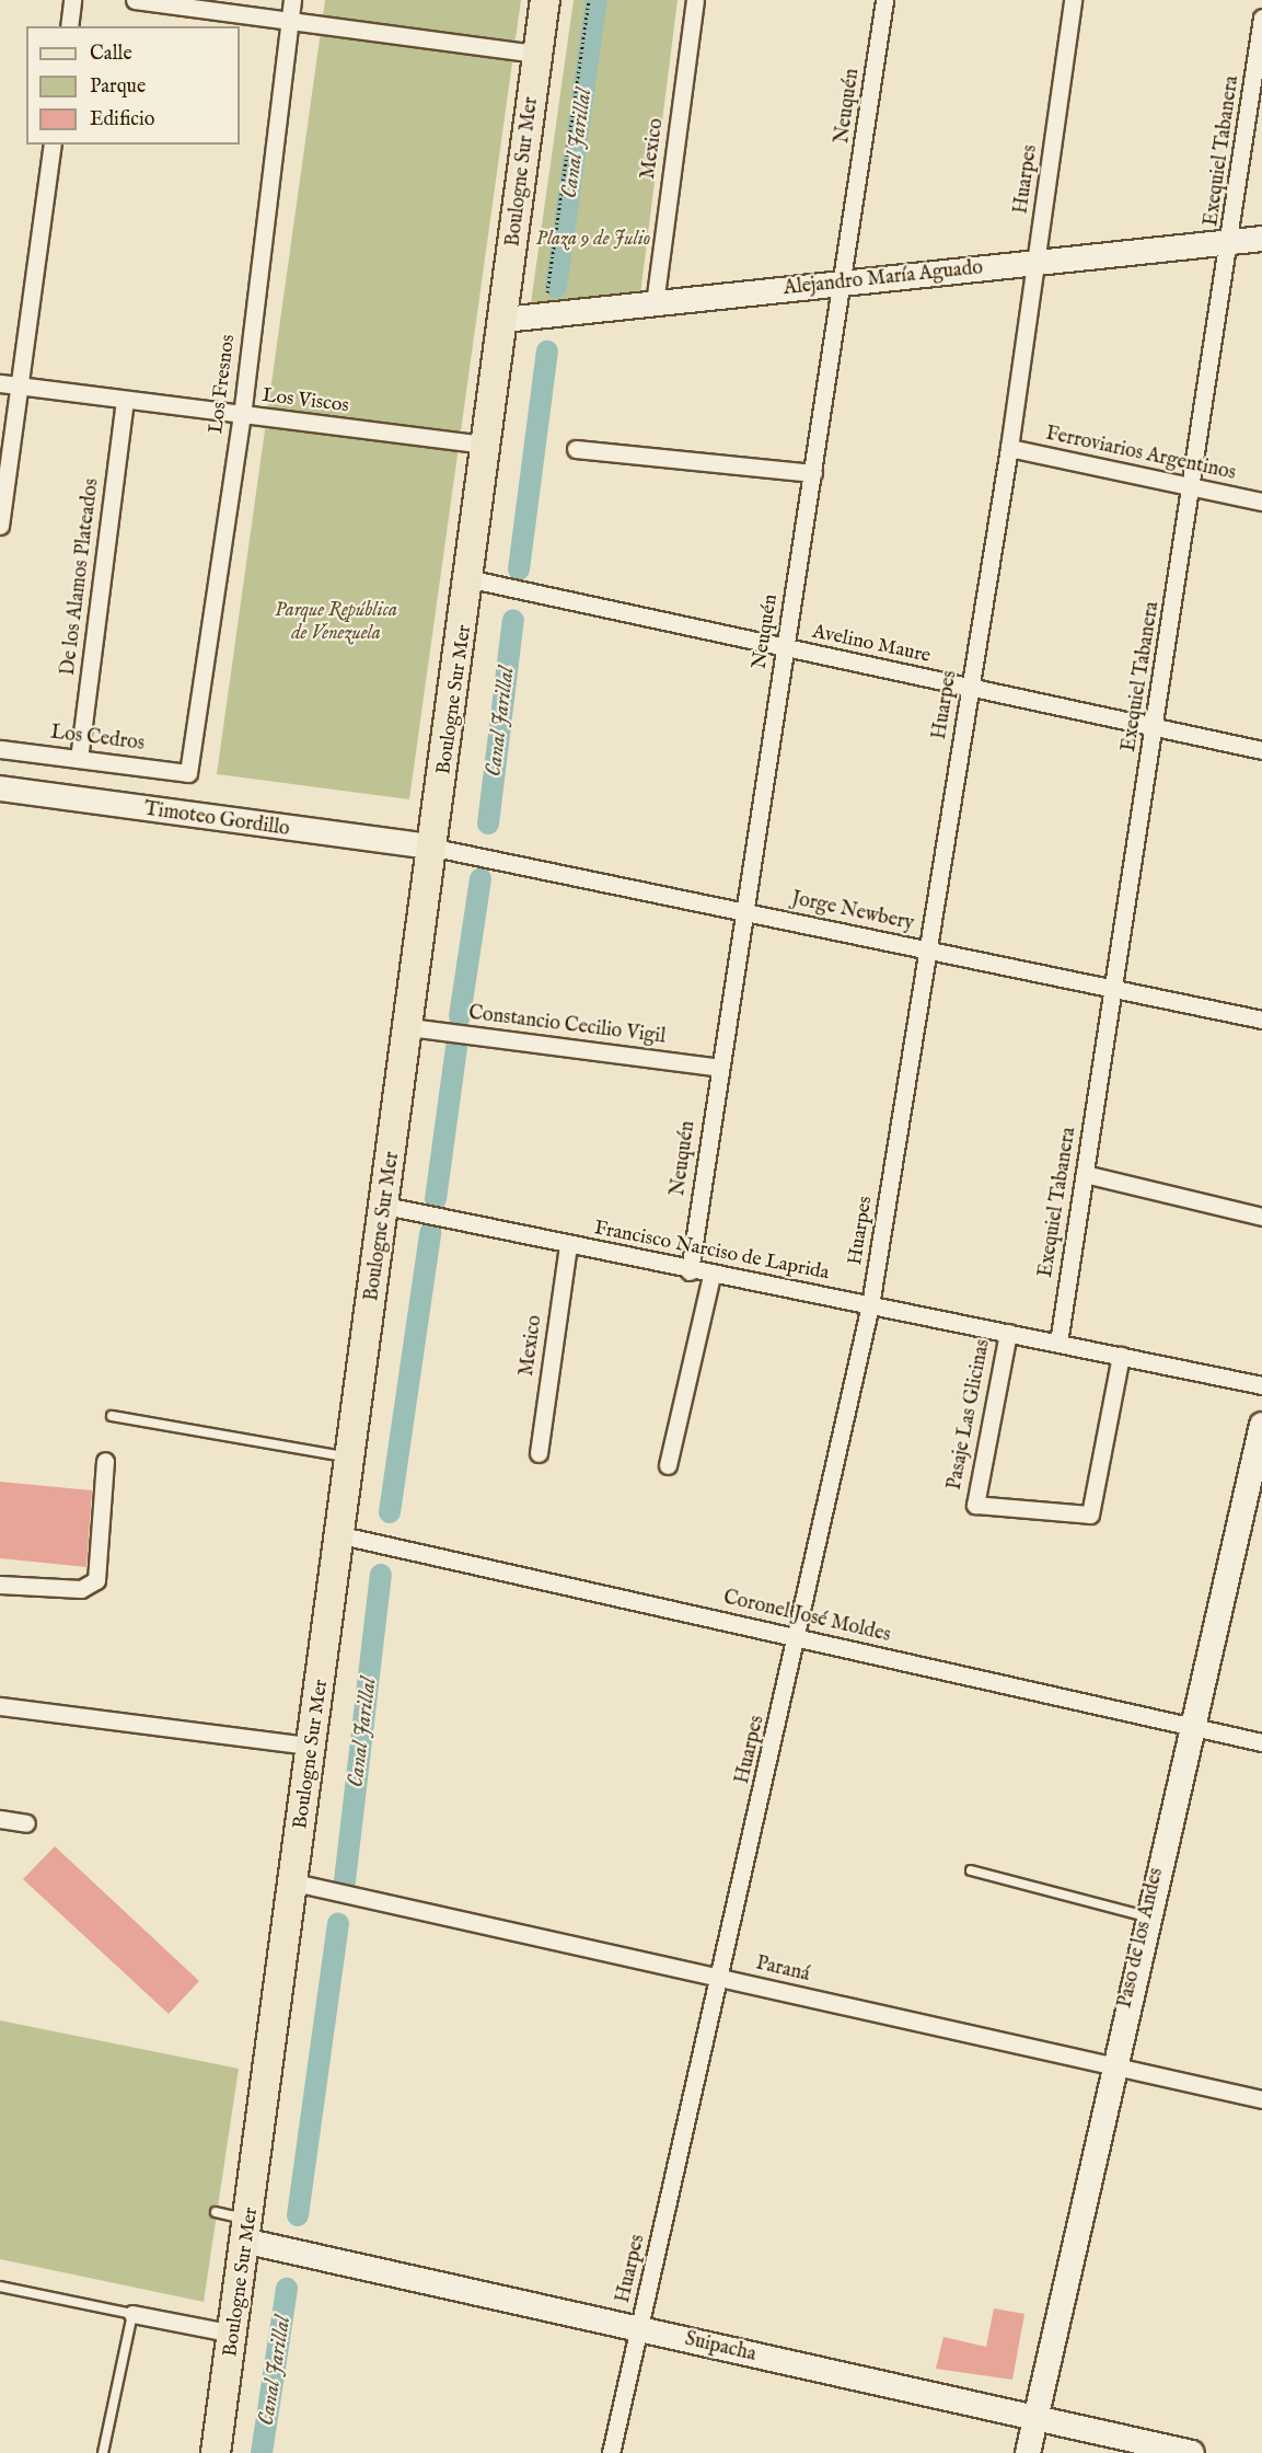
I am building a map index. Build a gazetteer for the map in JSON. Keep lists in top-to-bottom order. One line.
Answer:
{"streets":{"main road":["Boulogne Sur Mer"],"street":["Neuquén","Mexico","Exequiel Tabanera","Huarpes","Alejandro María Aguado","Los Fresnos","Los Viscos","Ferroviarios Argentinos","De los Alamos Plateados","Avelino Maure","Los Cedros","Timoteo Gordillo","Jorge Newbery","Constancio Cecilio Vigil","Francisco Narciso de Laprida","Pasaje Las Glicinas","Coronel José Moldes","Paso de los Andes","Paraná","Suipacha"]},"crossings":[["Neuquén","Alejandro María Aguado"],["Neuquén","Avelino Maure"],["Neuquén","Jorge Newbery"],["Neuquén","Constancio Cecilio Vigil"],["Neuquén","Francisco Narciso de Laprida"],["Mexico","Alejandro María Aguado"],["Mexico","Francisco Narciso de Laprida"],["Exequiel Tabanera","Alejandro María Aguado"],["Exequiel Tabanera","Ferroviarios Argentinos"],["Exequiel Tabanera","Avelino Maure"],["Exequiel Tabanera","Jorge Newbery"],["Exequiel Tabanera","Francisco Narciso de Laprida"],["Boulogne Sur Mer","Alejandro María Aguado"],["Boulogne Sur Mer","Los Viscos"],["Boulogne Sur Mer","Avelino Maure"],["Boulogne Sur Mer","Timoteo Gordillo"],["Boulogne Sur Mer","Jorge Newbery"],["Boulogne Sur Mer","Constancio Cecilio Vigil"],["Boulogne Sur Mer","Francisco Narciso de Laprida"],["Boulogne Sur Mer","Coronel José Moldes"],["Boulogne Sur Mer","Paraná"],["Boulogne Sur Mer","Suipacha"],["Huarpes","Alejandro María Aguado"],["Huarpes","Ferroviarios Argentinos"],["Huarpes","Avelino Maure"],["Huarpes","Jorge Newbery"],["Huarpes","Francisco Narciso de Laprida"],["Huarpes","Coronel José Moldes"],["Huarpes","Paraná"],["Huarpes","Suipacha"],["Los Fresnos","Los Viscos"],["Los Fresnos","Los Cedros"],["Los Viscos","De los Alamos Plateados"],["De los Alamos Plateados","Los Cedros"],["Timoteo Gordillo","Jorge Newbery"],["Francisco Narciso de Laprida","Pasaje Las Glicinas"],["Coronel José Moldes","Paso de los Andes"],["Paso de los Andes","Paraná"],["Paso de los Andes","Suipacha"]],"water":["Canal Jarillal"],"parks":["Plaza 9 de Julio","Parque República de Venezuela"],"legend":["Calle","Parque","Edificio"]}
